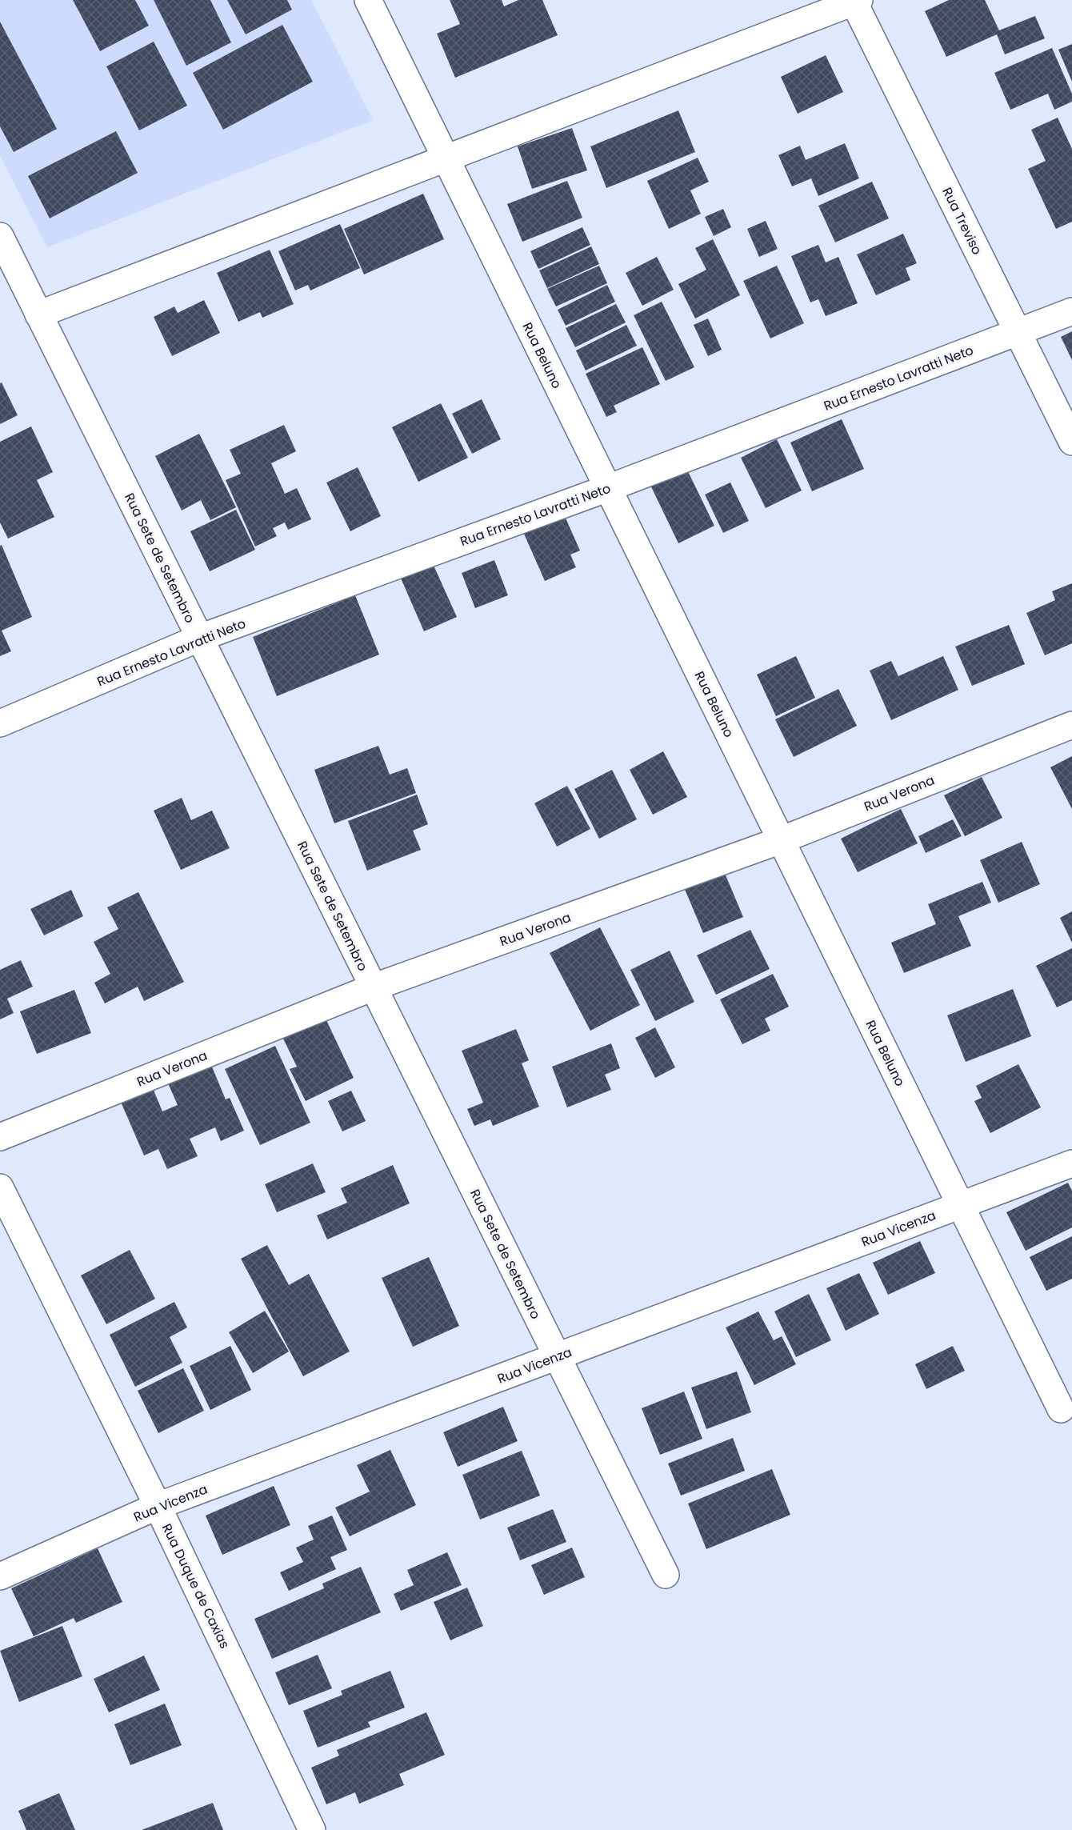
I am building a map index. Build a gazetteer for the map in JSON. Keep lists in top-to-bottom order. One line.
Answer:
{"streets":{"street":["Rua Treviso","Rua Beluno","Rua Ernesto Lavratti Neto","Rua Sete de Setembro","Rua Verona","Rua Vicenza","Rua Duque de Caxias"]},"crossings":[["Rua Treviso","Rua Ernesto Lavratti Neto"],["Rua Beluno","Rua Ernesto Lavratti Neto"],["Rua Beluno","Rua Verona"],["Rua Beluno","Rua Vicenza"],["Rua Ernesto Lavratti Neto","Rua Sete de Setembro"],["Rua Sete de Setembro","Rua Verona"],["Rua Sete de Setembro","Rua Vicenza"],["Rua Vicenza","Rua Duque de Caxias"]]}
